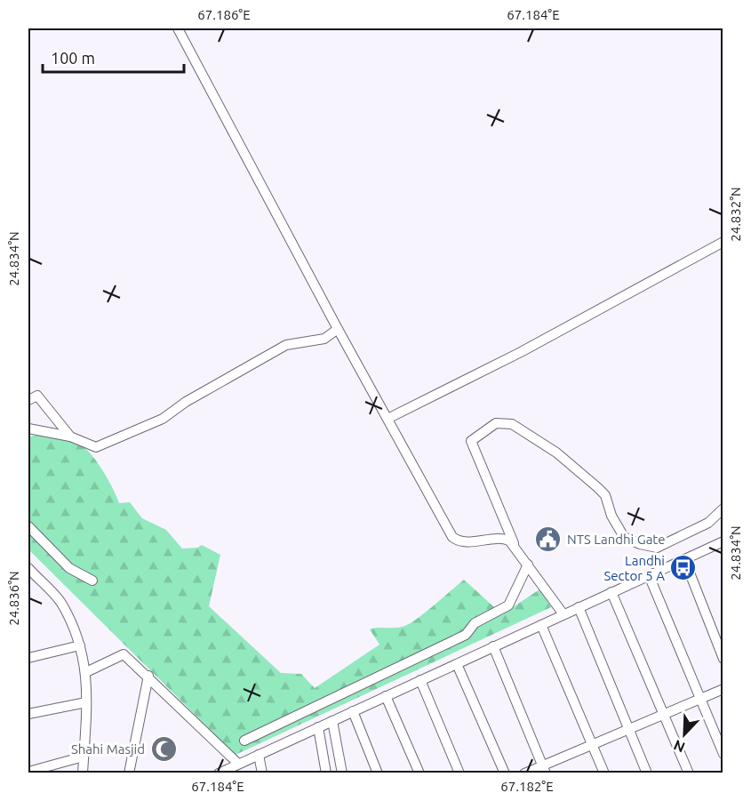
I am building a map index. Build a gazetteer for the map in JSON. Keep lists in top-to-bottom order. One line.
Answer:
{"places":{"public building":["NTS Landhi Gate"],"bus stop":["Landhi Sector 5 A"],"mosque":["Shahi Masjid"]},"scale_bar":"100 m","north":"bottom left","coordinates":["67.186°E","67.184°E","24.832°N","24.834°N","24.836°N","67.182°E"]}
